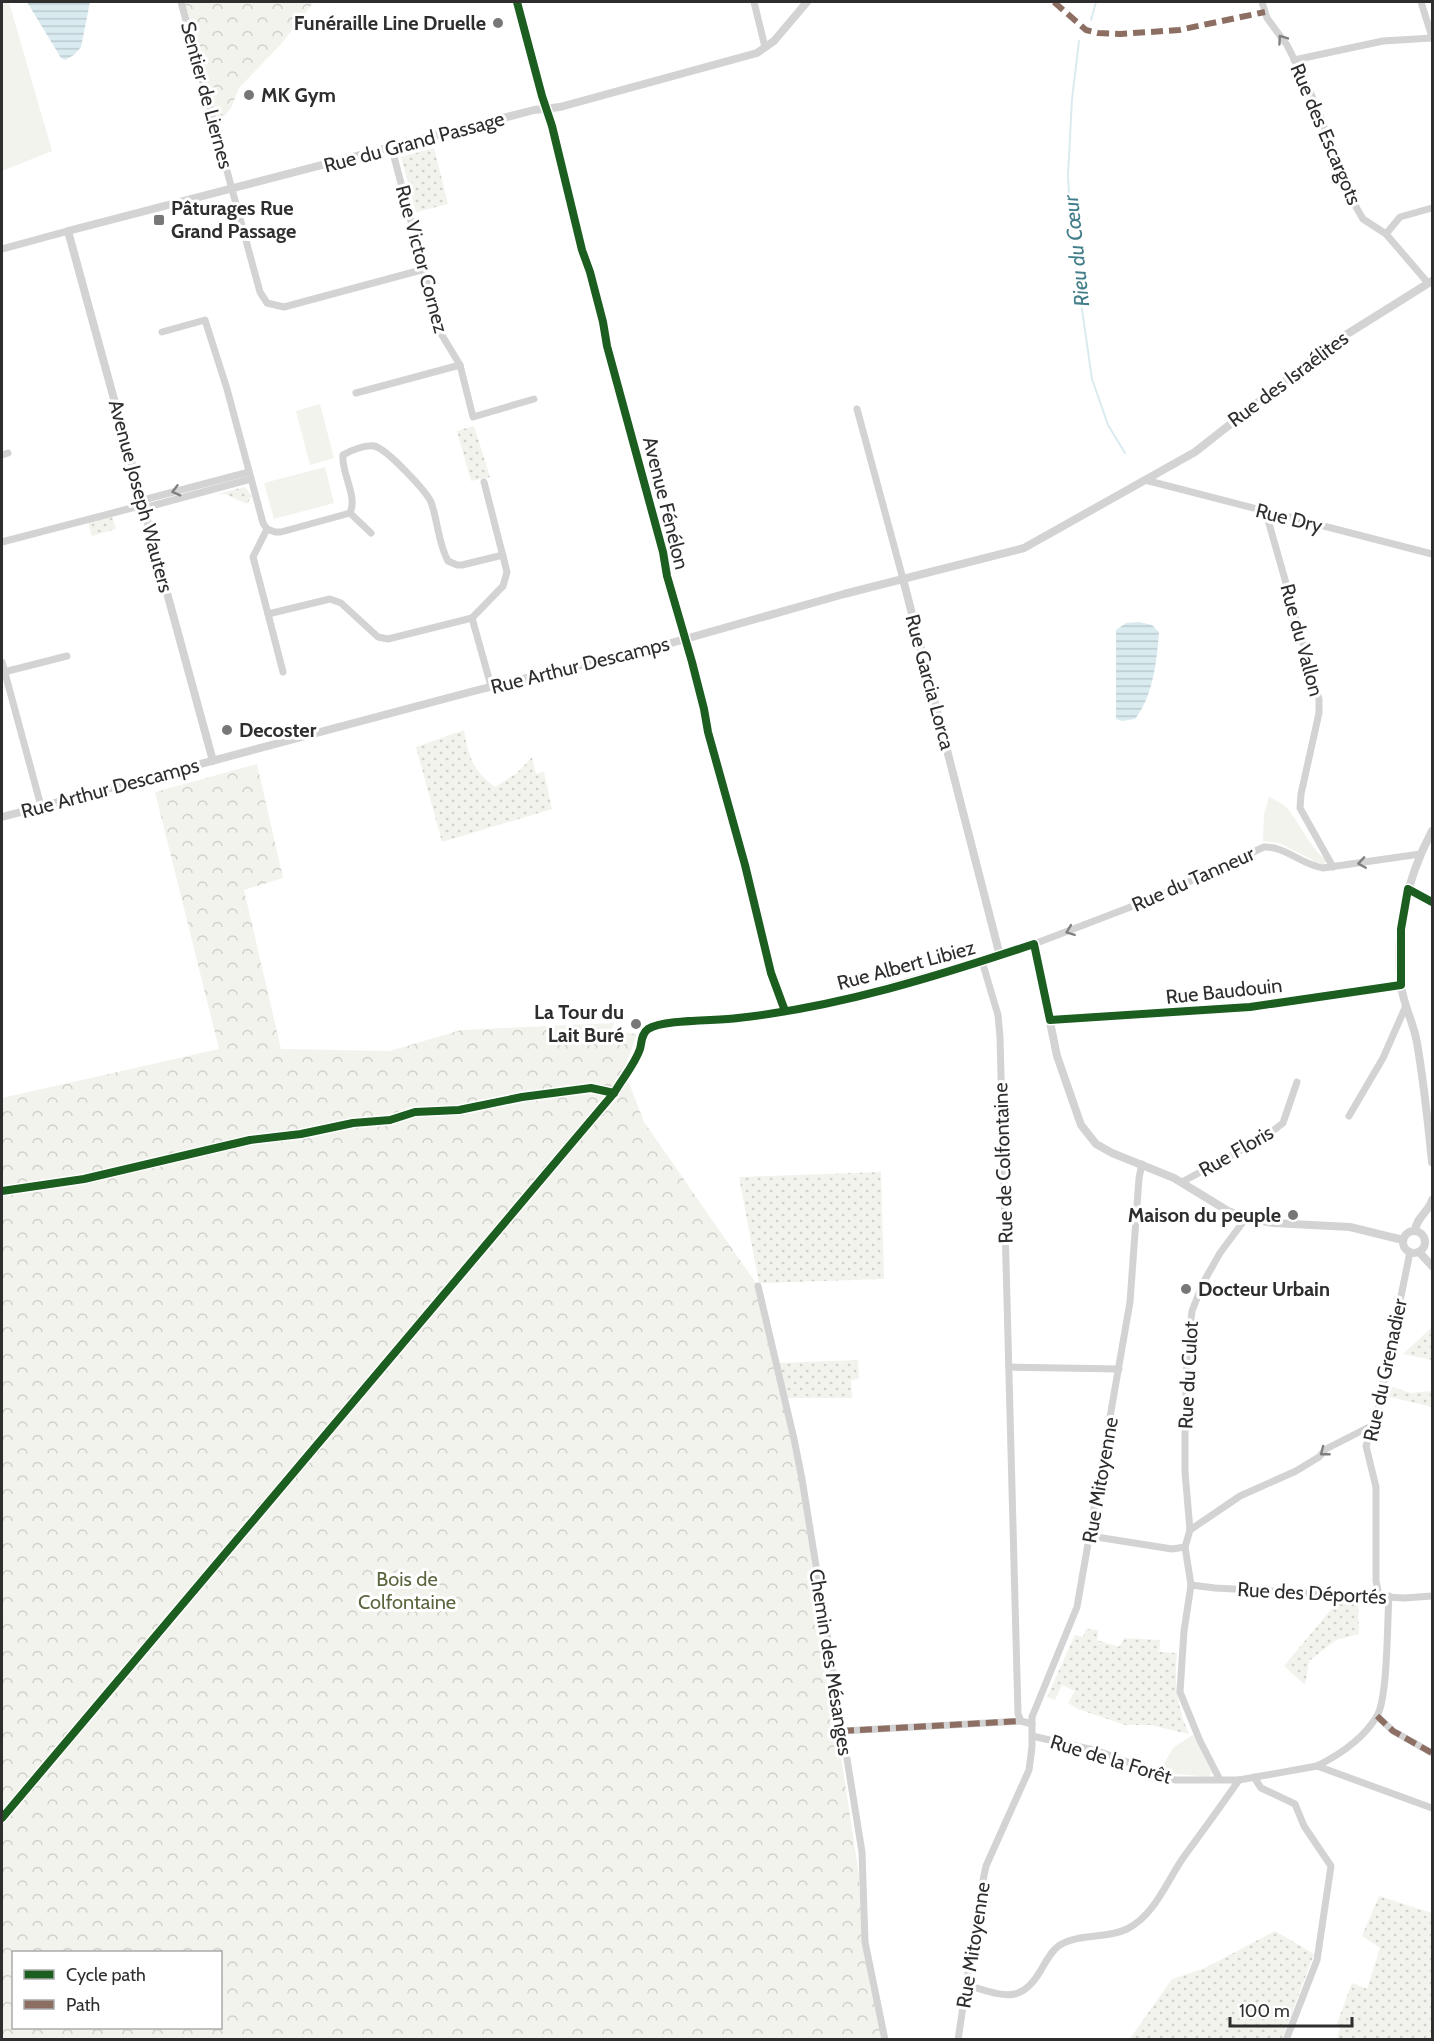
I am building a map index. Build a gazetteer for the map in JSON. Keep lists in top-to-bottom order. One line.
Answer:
{"streets":{"street":["Sentier de Liernes","Rue des Escargots","Rue du Grand Passage","Rue Victor Cornez","Rue des Israélites","Avenue Joseph Wauters","Avenue Fénélon","Rue Dry","Rue du Vallon","Rue Arthur Descamps","Rue Garcia Lorca","Rue du Tanneur","Rue Albert Libiez","Rue Baudouin","Rue Floris","Rue de Colfontaine","Rue du Grenadier","Rue du Culot","Rue Mitoyenne","Rue des Déportés","Chemin des Mésanges","Rue de la Forêt"]},"crossings":[["Sentier de Liernes","Rue du Grand Passage"],["Sentier de Liernes","Rue Victor Cornez"],["Rue des Escargots","Rue des Israélites"],["Rue du Grand Passage","Rue Victor Cornez"],["Rue du Grand Passage","Avenue Joseph Wauters"],["Rue du Grand Passage","Avenue Fénélon"],["Rue des Israélites","Rue Dry"],["Rue des Israélites","Rue Arthur Descamps"],["Avenue Joseph Wauters","Rue Arthur Descamps"],["Avenue Fénélon","Rue Arthur Descamps"],["Avenue Fénélon","Rue Albert Libiez"],["Rue Dry","Rue du Vallon"],["Rue Dry","Rue Arthur Descamps"],["Rue du Vallon","Rue du Tanneur"],["Rue Arthur Descamps","Rue Garcia Lorca"],["Rue Garcia Lorca","Rue Albert Libiez"],["Rue du Tanneur","Rue Albert Libiez"],["Rue Albert Libiez","Rue de Colfontaine"],["Rue du Grenadier","Rue des Déportés"],["Rue Mitoyenne","Rue de la Forêt"]],"one_way":["Rue du Tanneur"],"water":["Rieu du Cœur"],"parks":["Bois de Colfontaine"],"places":{"other":["Funéraille Line Druelle","MK Gym","Decoster","La Tour du Lait Buré","Maison du peuple","Docteur Urbain"],"transit":["Pâturages Rue Grand Passage"]},"legend":["Cycle path","Path"],"scale_bar":"100 m"}
